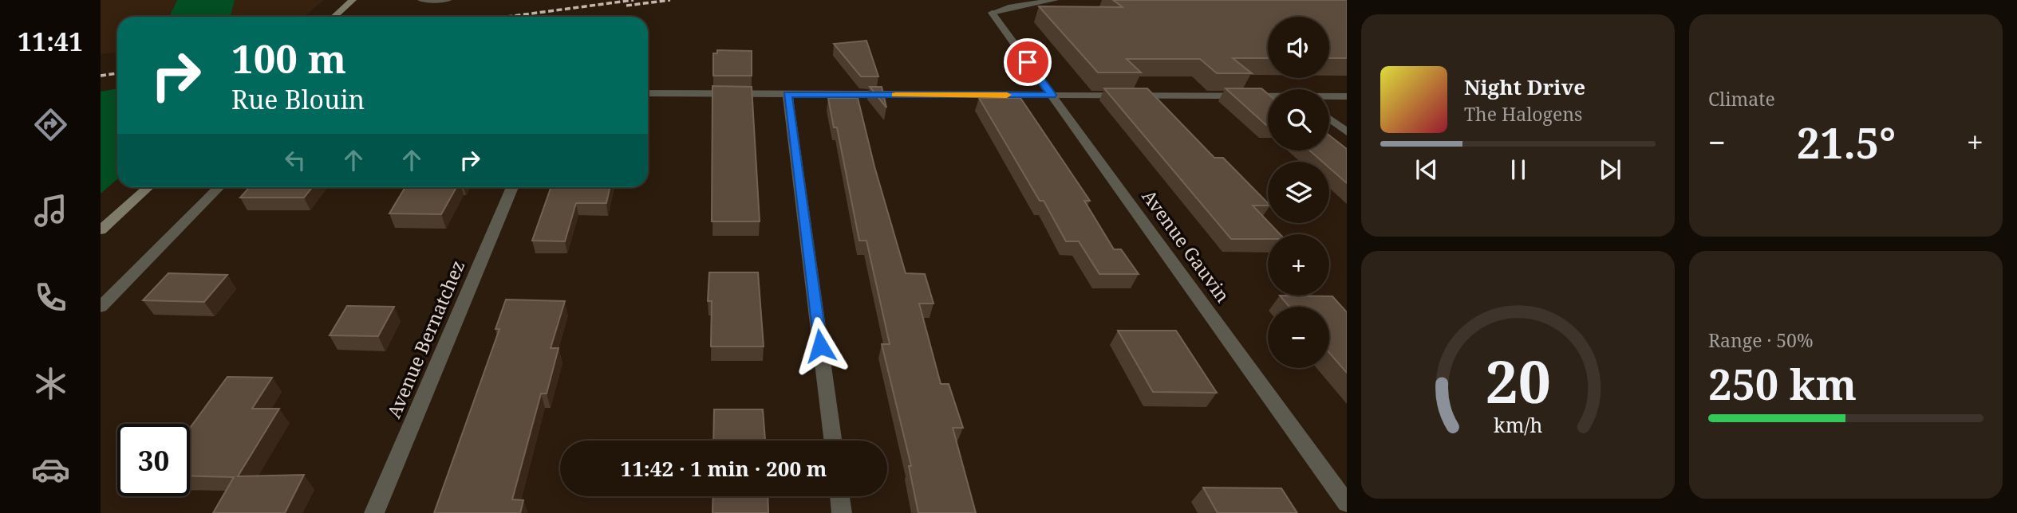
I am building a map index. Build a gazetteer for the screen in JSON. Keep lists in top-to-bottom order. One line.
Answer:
{"streets":{"street":["Avenue Gauvin","Avenue Bernatchez"]},"page":{"tabs":"11:41","tile":["Climate",["Range · 50%","250 km"]],"map_buttons":["+","−"],"turn":["100 m","Rue Blouin"],"song":["Night Drive","The Halogens"],"heat":["−","21.5°","+"],"limit":"30","trip":"11:42 · 1 min · 200 m","gauge":["20","km/h"]}}
